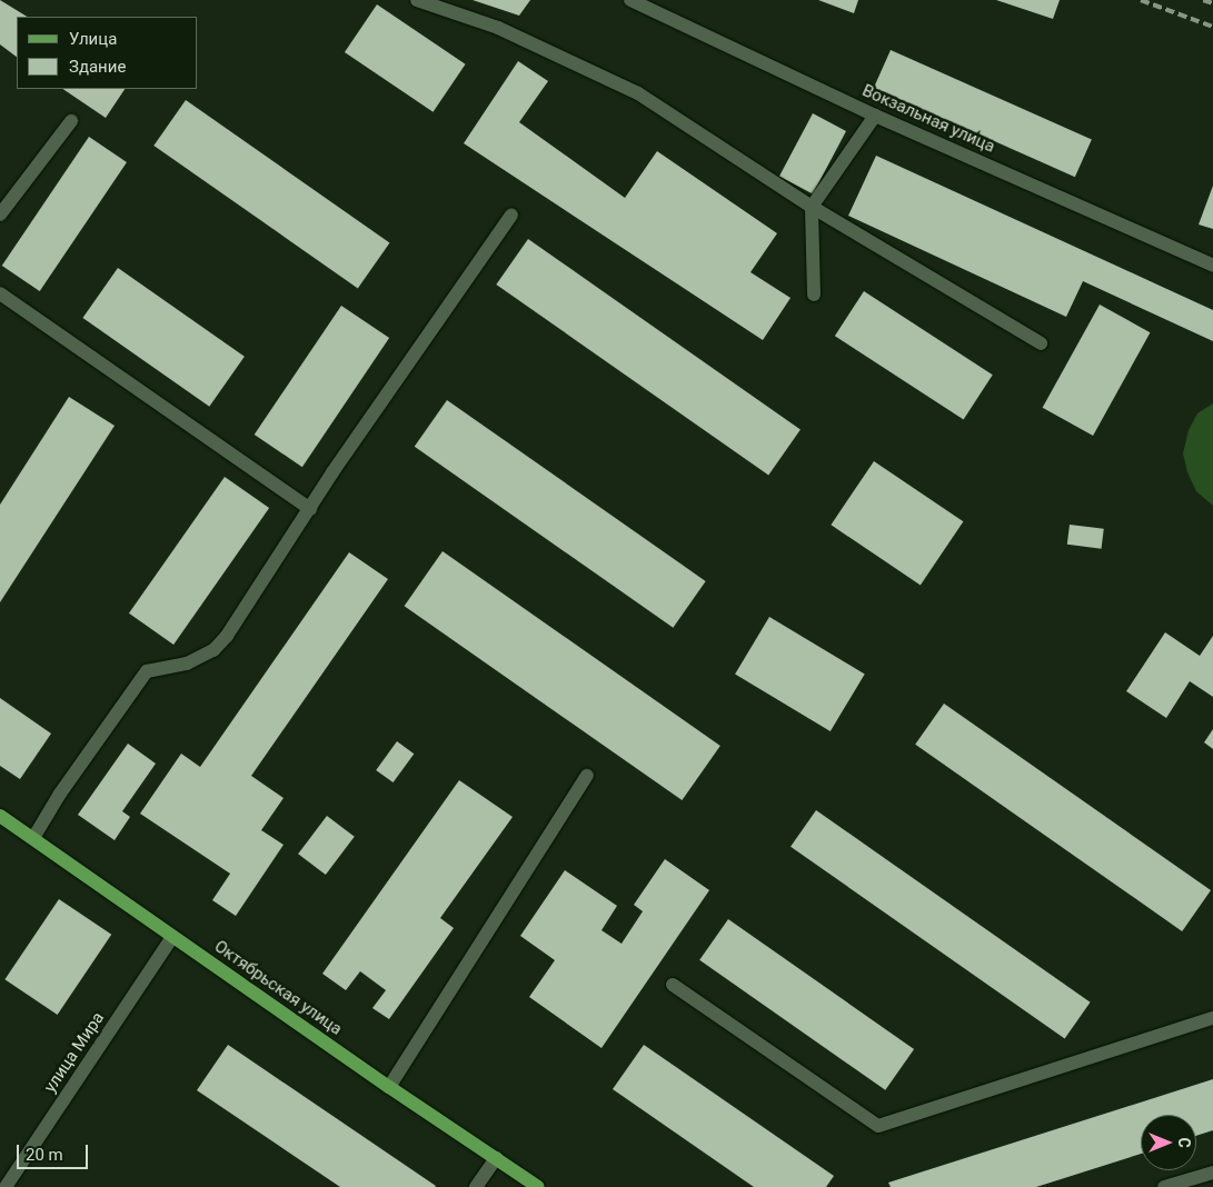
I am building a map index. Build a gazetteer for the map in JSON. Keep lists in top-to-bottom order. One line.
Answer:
{"streets":{"main road":["Октябрьская улица"],"street":["Вокзальная улица","улица Мира"]},"crossings":[["Октябрьская улица","улица Мира"]],"legend":["Улица","Здание"],"scale_bar":"20 m","north":"right"}
